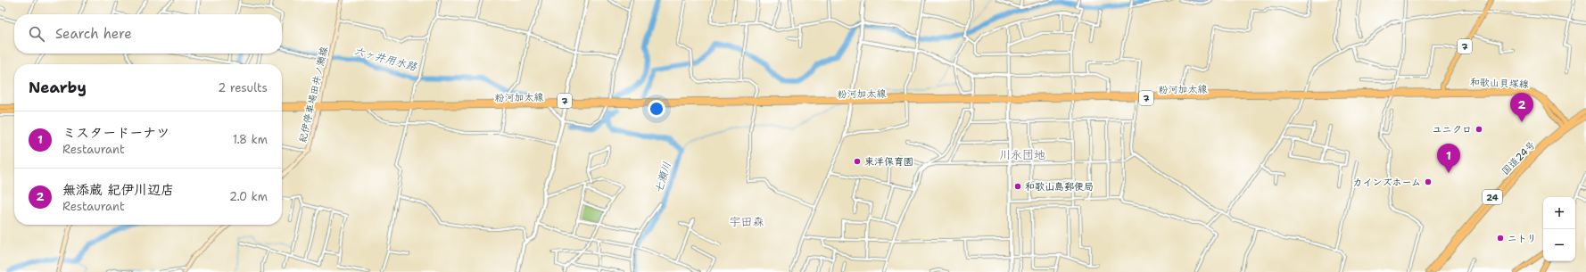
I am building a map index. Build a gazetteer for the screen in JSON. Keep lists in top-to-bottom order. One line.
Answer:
{"streets":{"main road":["7","和歌山貝塚線","粉河加太線","紀伊停車場田井ノ瀬線","国道24号","24"]},"crossings":[["7","和歌山貝塚線"],["7","粉河加太線"],["和歌山貝塚線","粉河加太線"],["和歌山貝塚線","国道24号"],["粉河加太線","紀伊停車場田井ノ瀬線"]],"districts":["川永団地","宇田森"],"water":["六ヶ井用水路","七瀬川"],"places":["ユニクロ","東洋保育園","カインズホーム","和歌山島郵便局","ニトリ"],"page":{"search":"Search here","heading":["Nearby","2 results"],"pins":["2","1"],"list":[{"mark":"1","name":"ミスタードーナツ","note":"Restaurant","value":"1.8 km"},{"mark":"2","name":"無添蔵 紀伊川辺店","note":"Restaurant","value":"2.0 km"}],"map_buttons":["+","−"]}}
